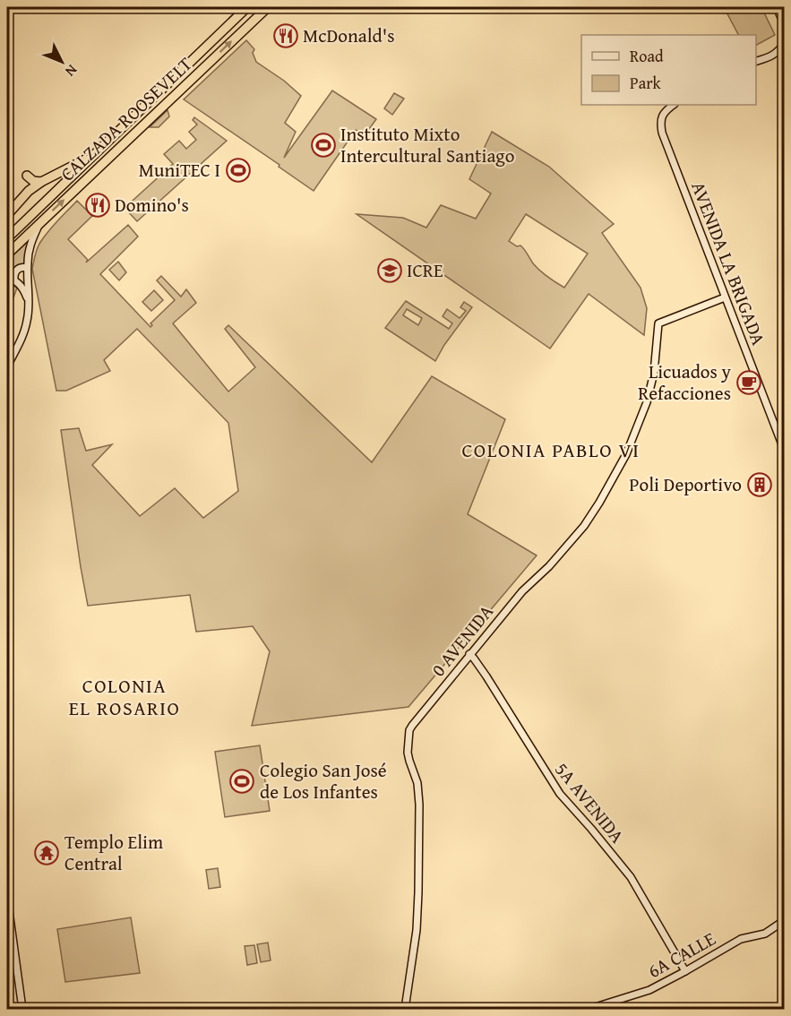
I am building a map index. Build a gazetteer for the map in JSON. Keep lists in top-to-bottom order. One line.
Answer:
{"streets":{"highway":["CALZADA ROOSEVELT"],"street":["AVENIDA LA BRIGADA","0 AVENIDA","5A AVENIDA","6A CALLE"]},"crossings":[["AVENIDA LA BRIGADA","0 AVENIDA"],["0 AVENIDA","5A AVENIDA"],["5A AVENIDA","6A CALLE"]],"districts":["COLONIA PABLO VI","COLONIA EL ROSARIO"],"places":{"restaurant":["McDonald's","Domino's"],"sports":["Instituto Mixto Intercultural Santiago","MuniTEC I","Colegio San José de Los Infantes"],"school or university":["ICRE"],"cafe":["Licuados y Refacciones"],"building":["Poli Deportivo"],"temple":["Templo Elim Central"]},"legend":["Road","Park"],"north":"bottom right"}
